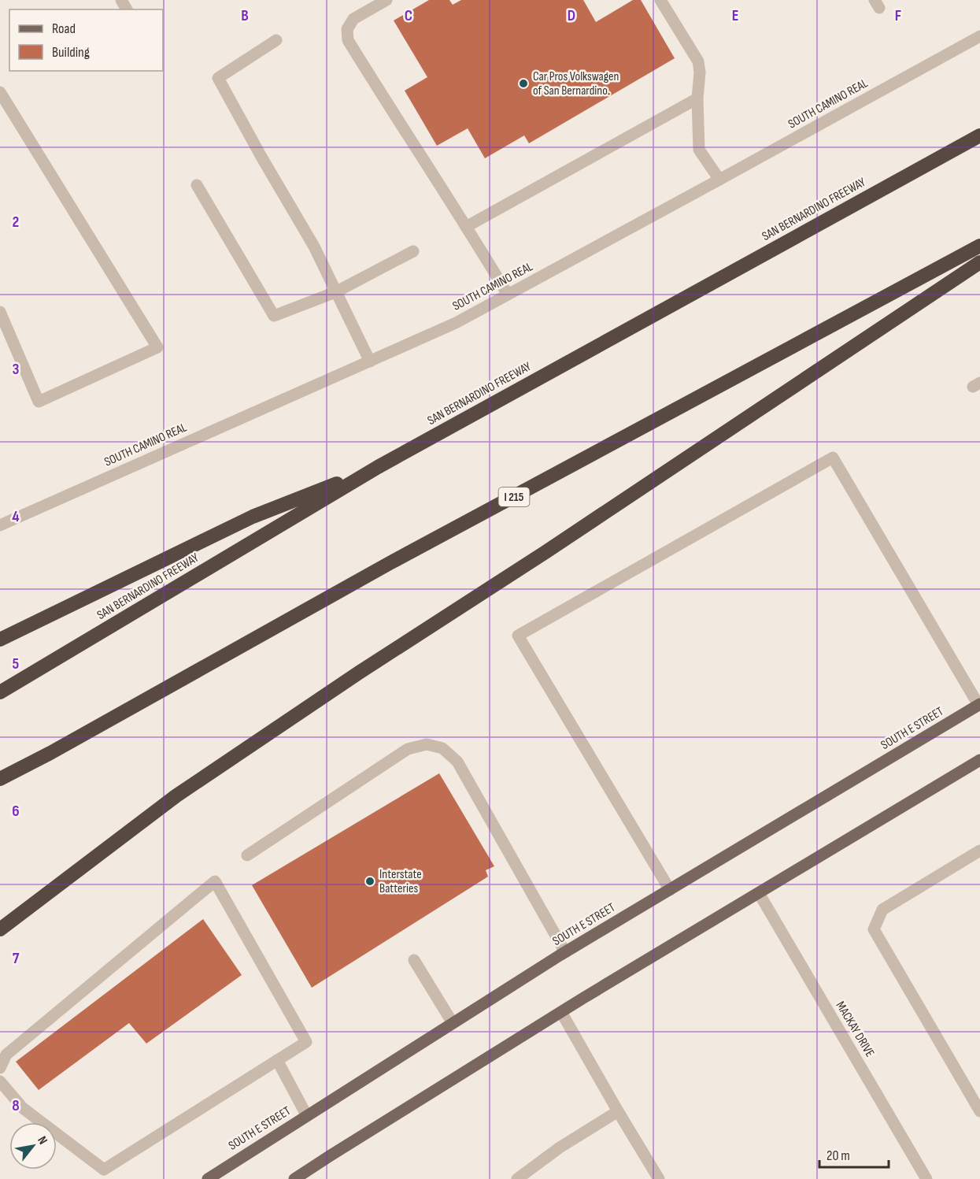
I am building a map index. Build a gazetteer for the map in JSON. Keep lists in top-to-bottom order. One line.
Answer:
{"streets":{"highway":["SAN BERNARDINO FREEWAY","I 215"],"main road":["SOUTH E STREET"],"street":["SOUTH CAMINO REAL","MACKAY DRIVE"]},"places":["Car Pros Volkswagen of San Bernardino.","Interstate Batteries"],"legend":["Road","Building"],"scale_bar":"20 m","north":"top right","grid":{"columns":["B","C","D","E","F"],"rows":["2","3","4","5","6","7","8"]}}
